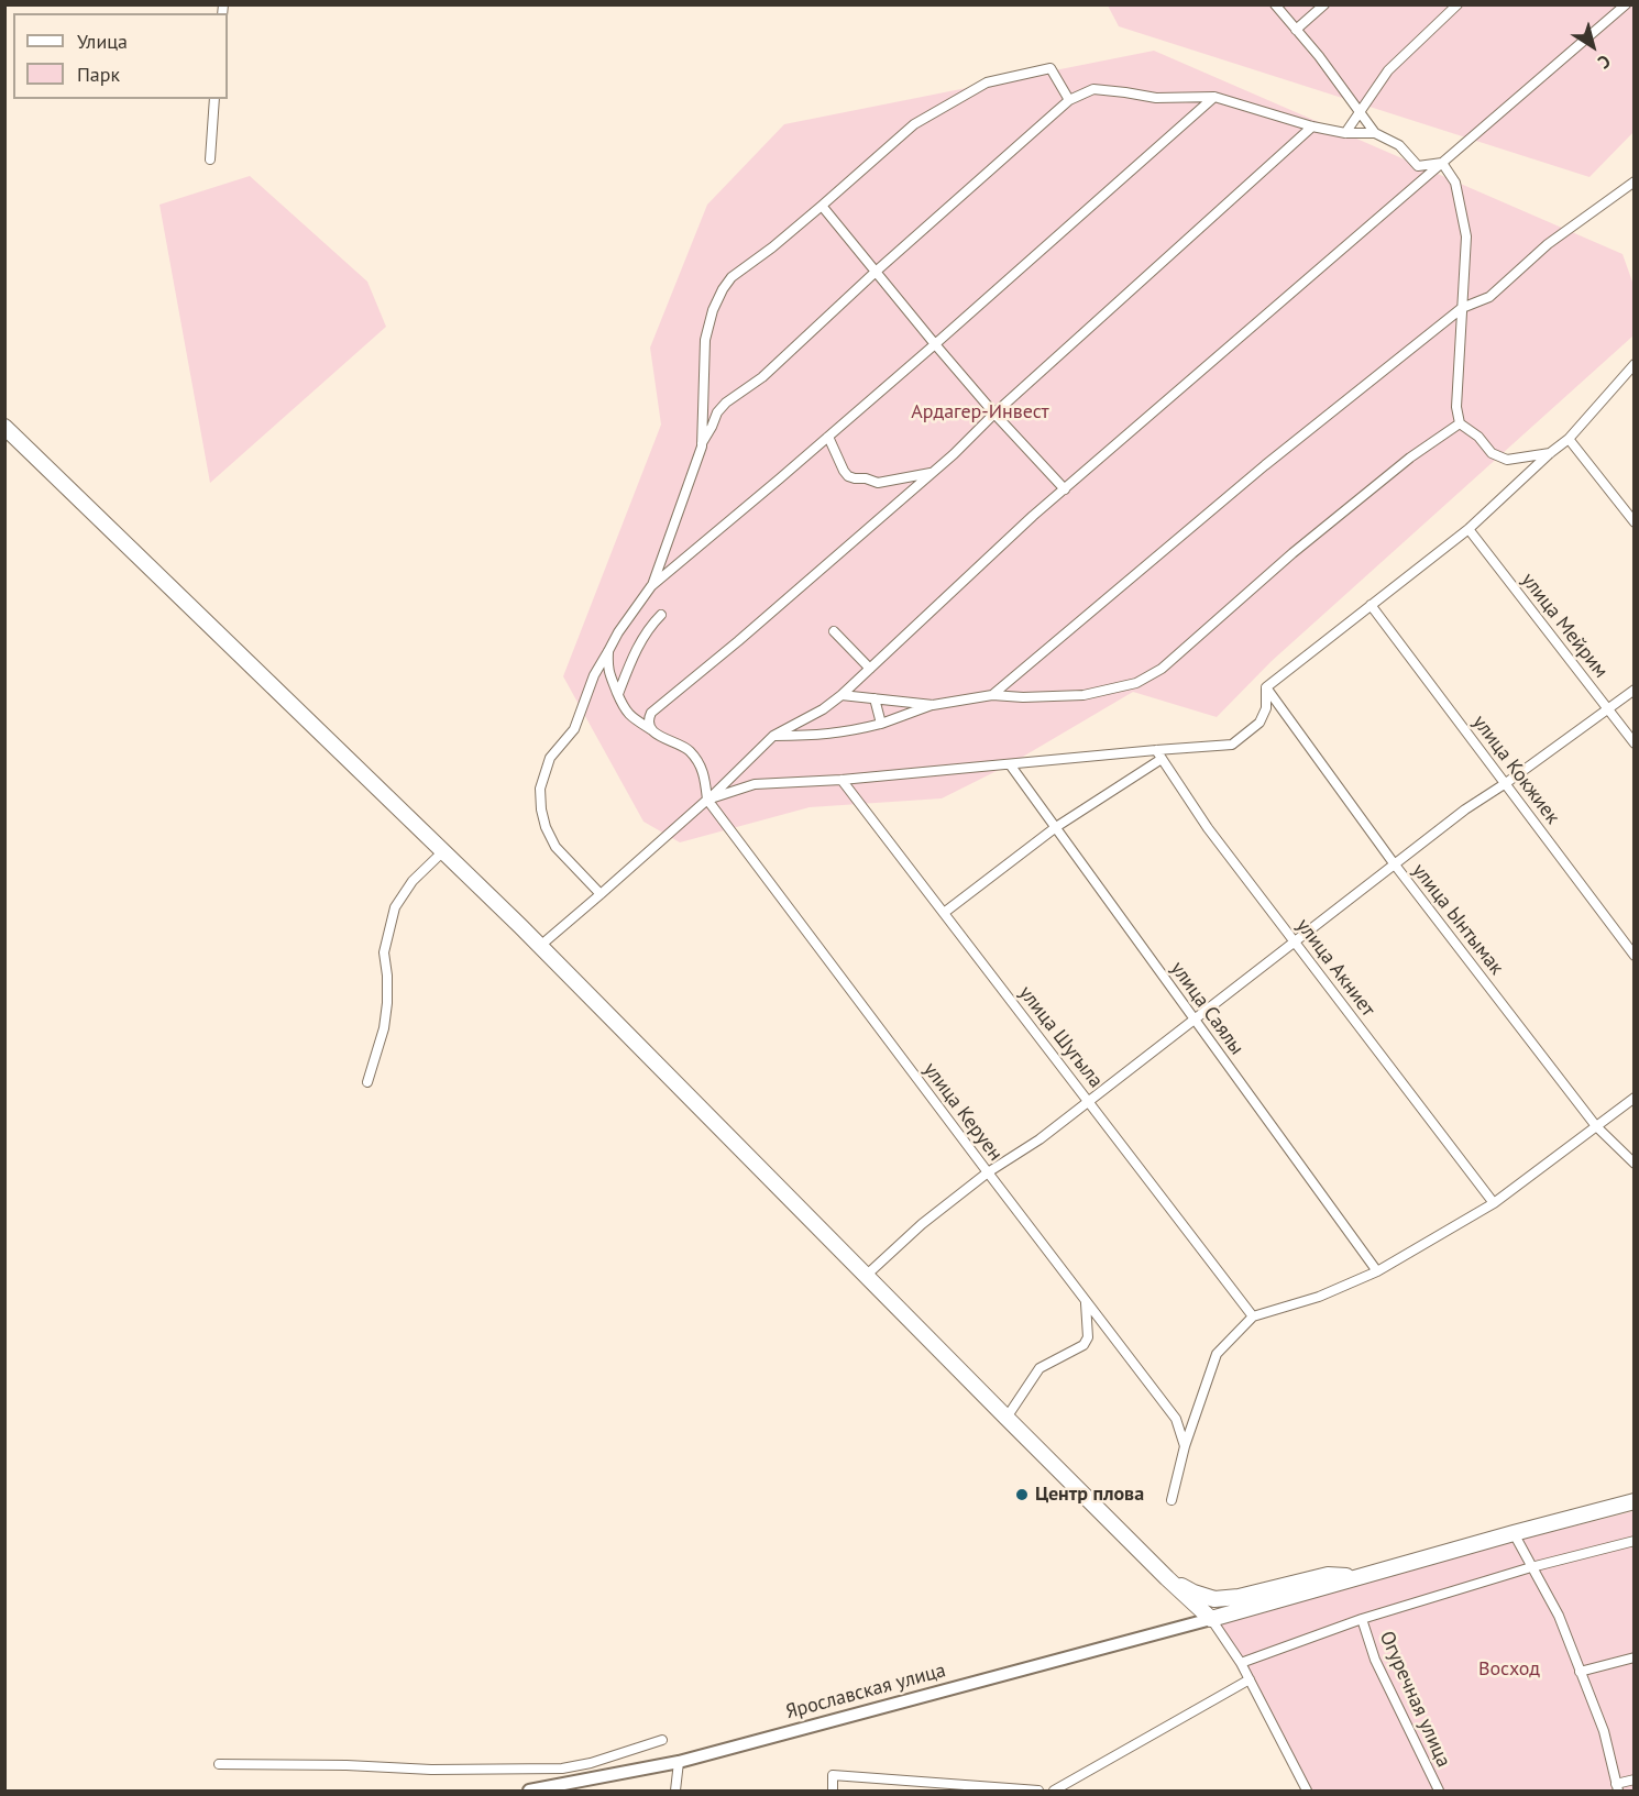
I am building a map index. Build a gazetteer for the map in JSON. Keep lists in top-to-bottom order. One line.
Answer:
{"streets":{"main road":["Ярославская улица"],"street":["улица Мейрим","улица Кокжиек","улица Ынтымак","улица Акниет","улица Саялы","улица Шугыла","улица Керуен","Огуречная улица"]},"parks":["Ардагер-Инвест","Восход"],"places":["Центр плова"],"legend":["Улица","Парк"],"north":"bottom right"}
